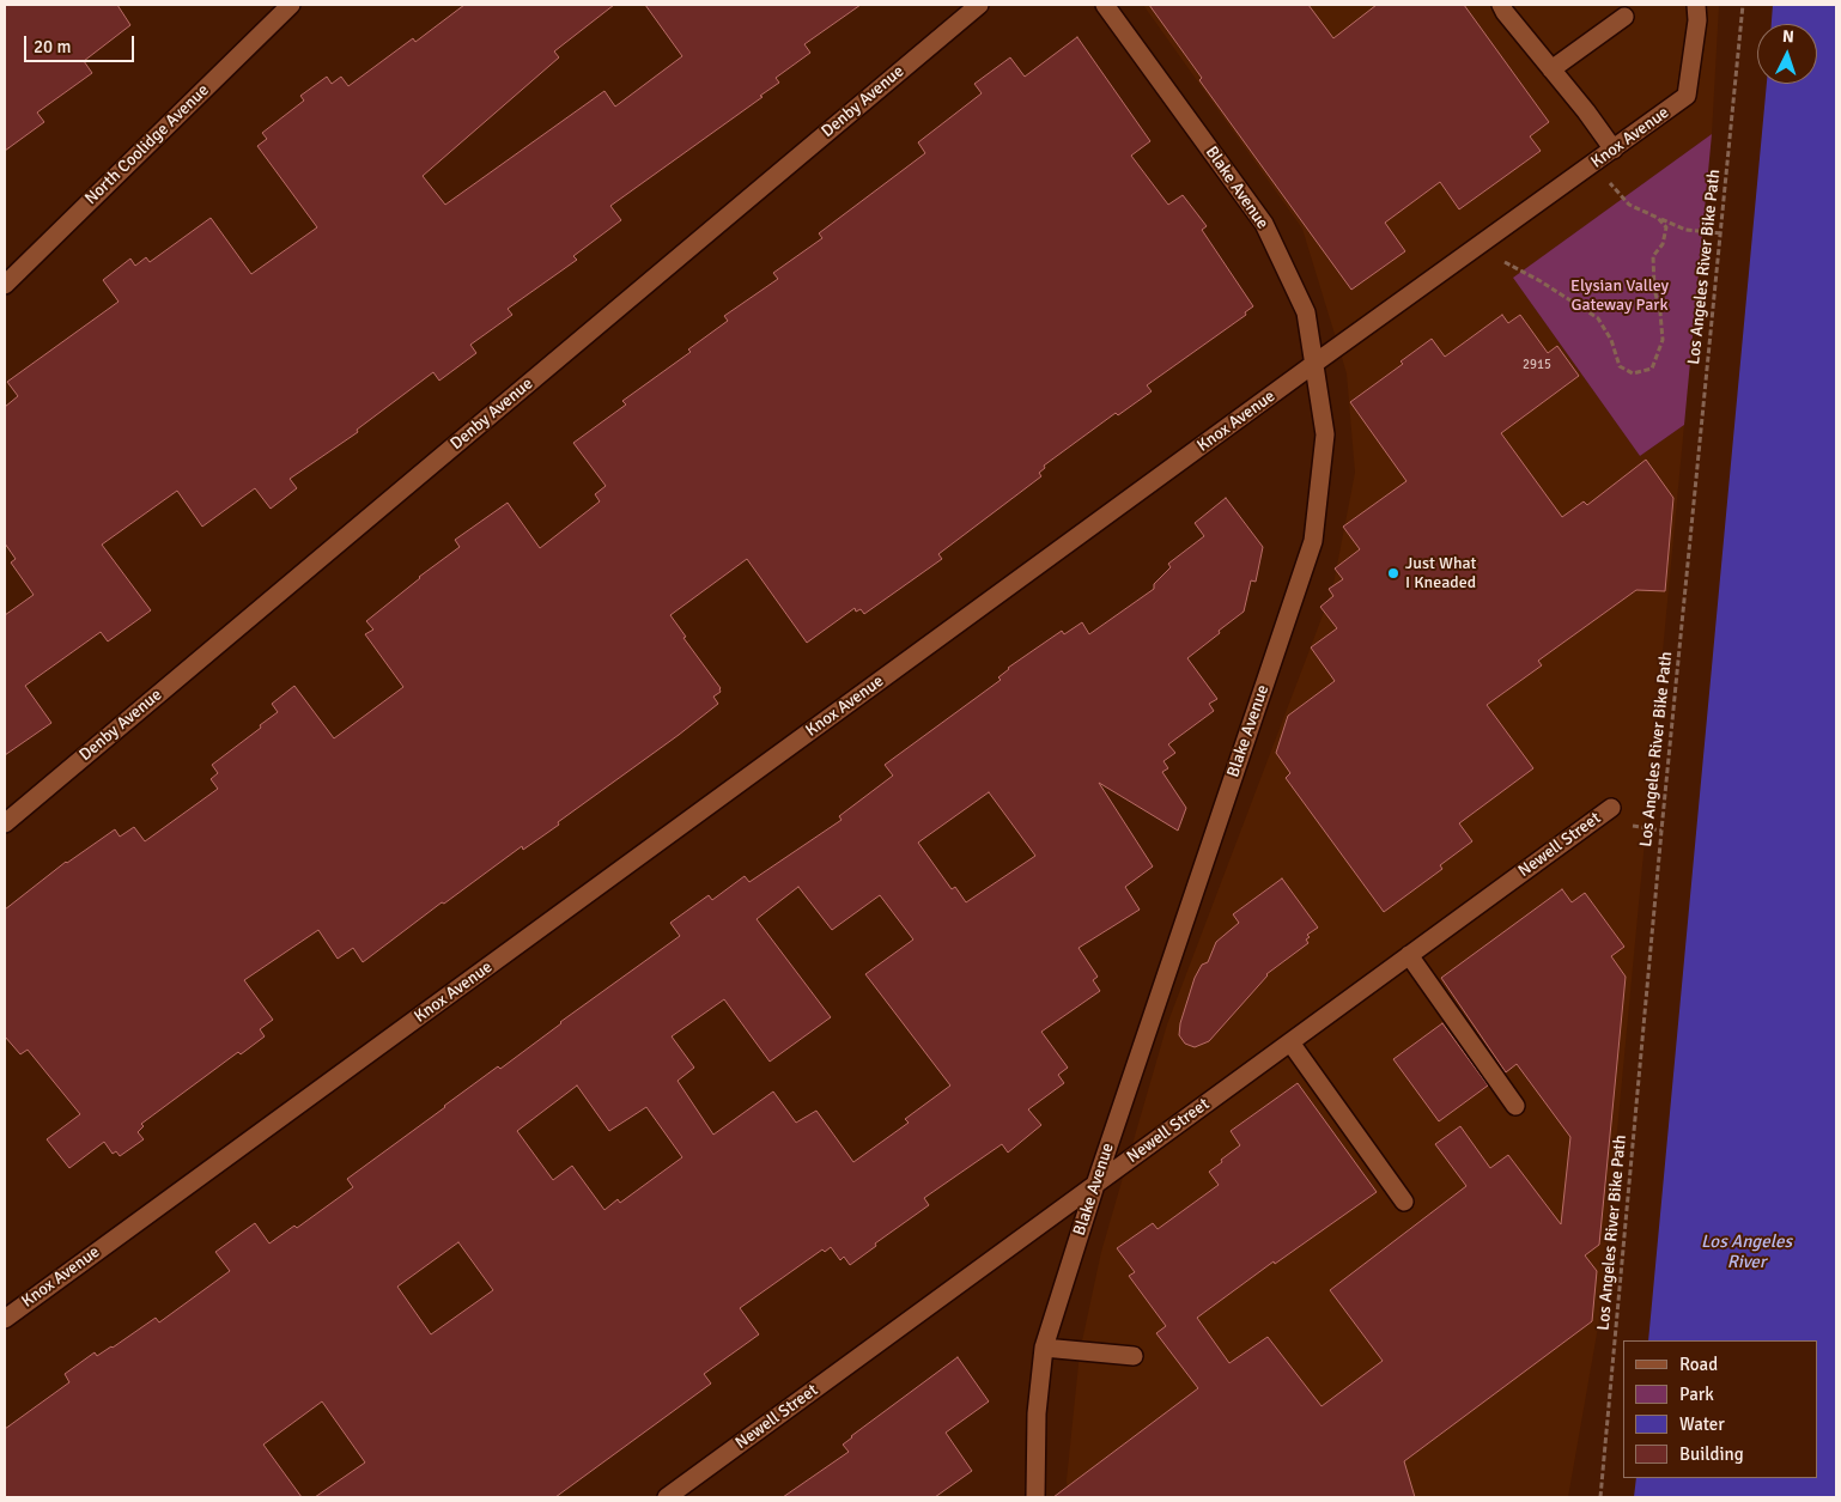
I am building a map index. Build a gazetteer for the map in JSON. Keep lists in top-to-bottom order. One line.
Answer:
{"streets":{"street":["Denby Avenue","Knox Avenue","North Coolidge Avenue","Blake Avenue","Newell Street"],"path":["Los Angeles River Bike Path"]},"crossings":[["Knox Avenue","Blake Avenue"],["Blake Avenue","Newell Street"]],"water":["Los Angeles River"],"parks":["Elysian Valley Gateway Park"],"places":["Just What I Kneaded"],"house_numbers":["2915"],"legend":["Road","Park","Water","Building"],"scale_bar":"20 m","north":"top"}
